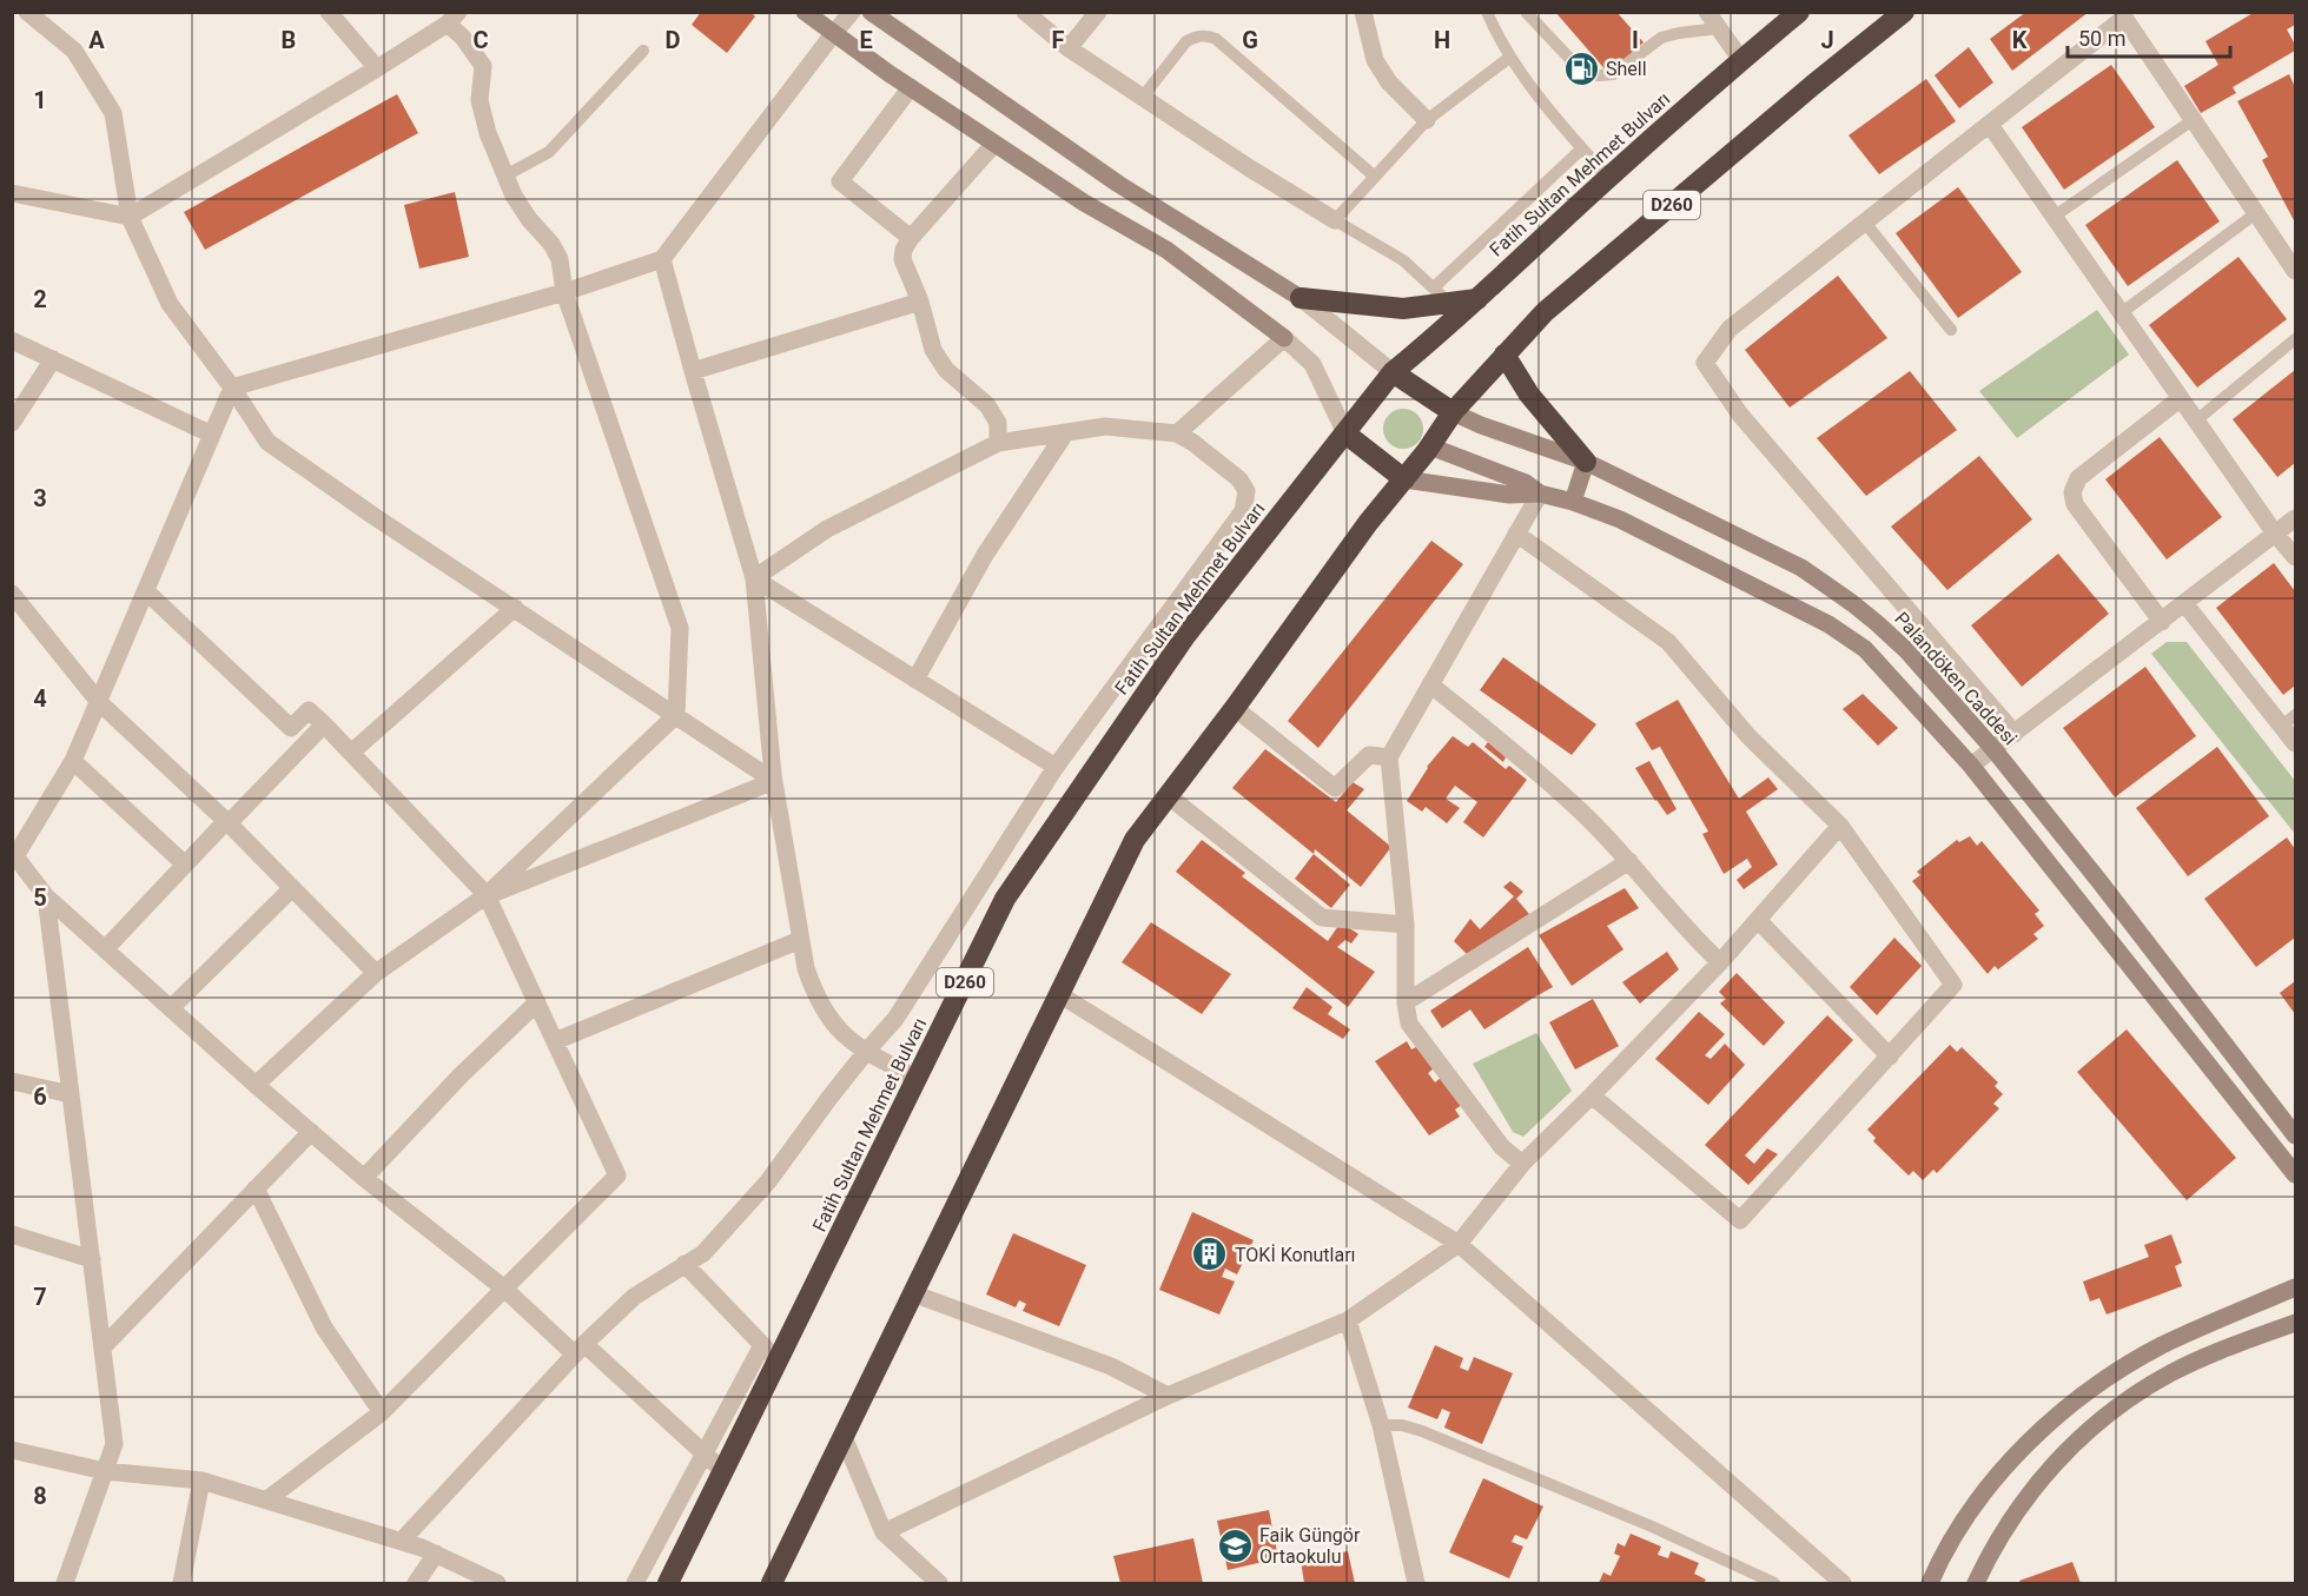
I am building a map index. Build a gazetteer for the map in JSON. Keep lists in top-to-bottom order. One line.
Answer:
{"streets":{"highway":["Fatih Sultan Mehmet Bulvarı","D260"],"street":["Palandöken Caddesi"]},"crossings":[["Fatih Sultan Mehmet Bulvarı","D260"],["D260","Palandöken Caddesi"]],"places":{"fuel station":["Shell"],"building":["TOKİ Konutları"],"school or university":["Faik Güngör Ortaokulu"]},"scale_bar":"50 m","grid":{"columns":["A","B","C","D","E","F","G","H","I","J","K"],"rows":["1","2","3","4","5","6","7","8"]}}
